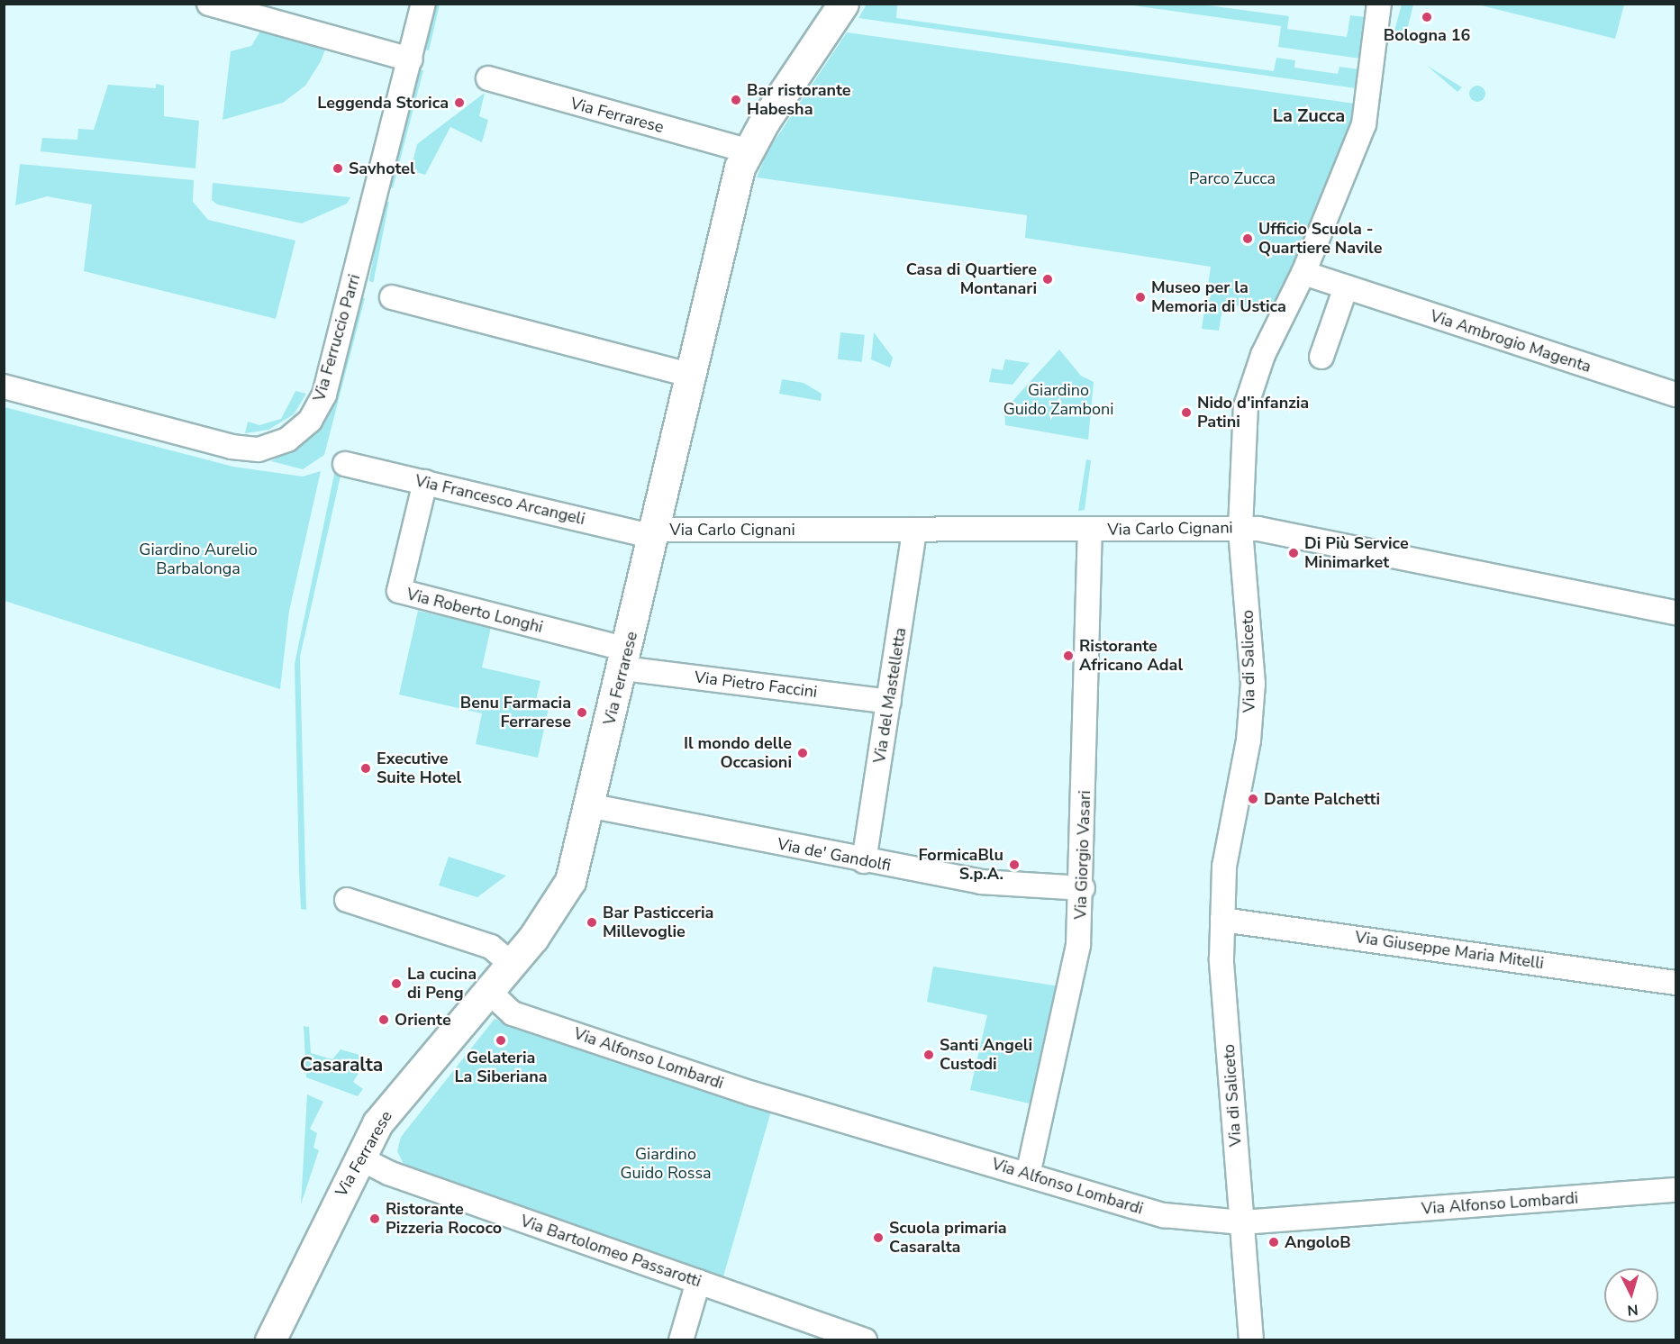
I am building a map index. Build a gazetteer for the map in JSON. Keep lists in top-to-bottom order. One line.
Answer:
{"streets":{"main road":["Via Ferrarese"],"street":["Via Ferruccio Parri","Via Ambrogio Magenta","Via Francesco Arcangeli","Via Carlo Cignani","Via Roberto Longhi","Via di Saliceto","Via Pietro Faccini","Via del Mastelletta","Via de' Gandolfi","Via Giorgio Vasari","Via Giuseppe Maria Mitelli","Via Alfonso Lombardi","Via Bartolomeo Passarotti"]},"crossings":[["Via Ferrarese","Via Francesco Arcangeli"],["Via Ferrarese","Via Carlo Cignani"],["Via Ferrarese","Via Roberto Longhi"],["Via Ferrarese","Via Pietro Faccini"],["Via Ferrarese","Via de' Gandolfi"],["Via Ferrarese","Via Alfonso Lombardi"],["Via Ferrarese","Via Bartolomeo Passarotti"],["Via Ambrogio Magenta","Via di Saliceto"],["Via Francesco Arcangeli","Via Carlo Cignani"],["Via Francesco Arcangeli","Via Roberto Longhi"],["Via Carlo Cignani","Via di Saliceto"],["Via Carlo Cignani","Via del Mastelletta"],["Via Carlo Cignani","Via Giorgio Vasari"],["Via Roberto Longhi","Via Pietro Faccini"],["Via di Saliceto","Via Giuseppe Maria Mitelli"],["Via di Saliceto","Via Alfonso Lombardi"],["Via Pietro Faccini","Via del Mastelletta"],["Via del Mastelletta","Via de' Gandolfi"],["Via de' Gandolfi","Via Giorgio Vasari"],["Via Giorgio Vasari","Via Alfonso Lombardi"]],"districts":["La Zucca","Casaralta"],"parks":["Parco Zucca","Giardino Guido Zamboni","Giardino Aurelio Barbalonga","Giardino Guido Rossa"],"places":["Bologna 16","Bar ristorante Habesha","Leggenda Storica","Savhotel","Ufficio Scuola - Quartiere Navile","Casa di Quartiere Montanari","Museo per la Memoria di Ustica","Nido d'infanzia Patini","Di Più Service Minimarket","Ristorante Africano Adal","Benu Farmacia Ferrarese","Il mondo delle Occasioni","Executive Suite Hotel","Dante Palchetti","FormicaBlu S.p.A.","Bar Pasticceria Millevoglie","La cucina di Peng","Oriente","Gelateria La Siberiana","Santi Angeli Custodi","Ristorante Pizzeria Rococo","Scuola primaria Casaralta","AngoloB"],"north":"bottom"}
